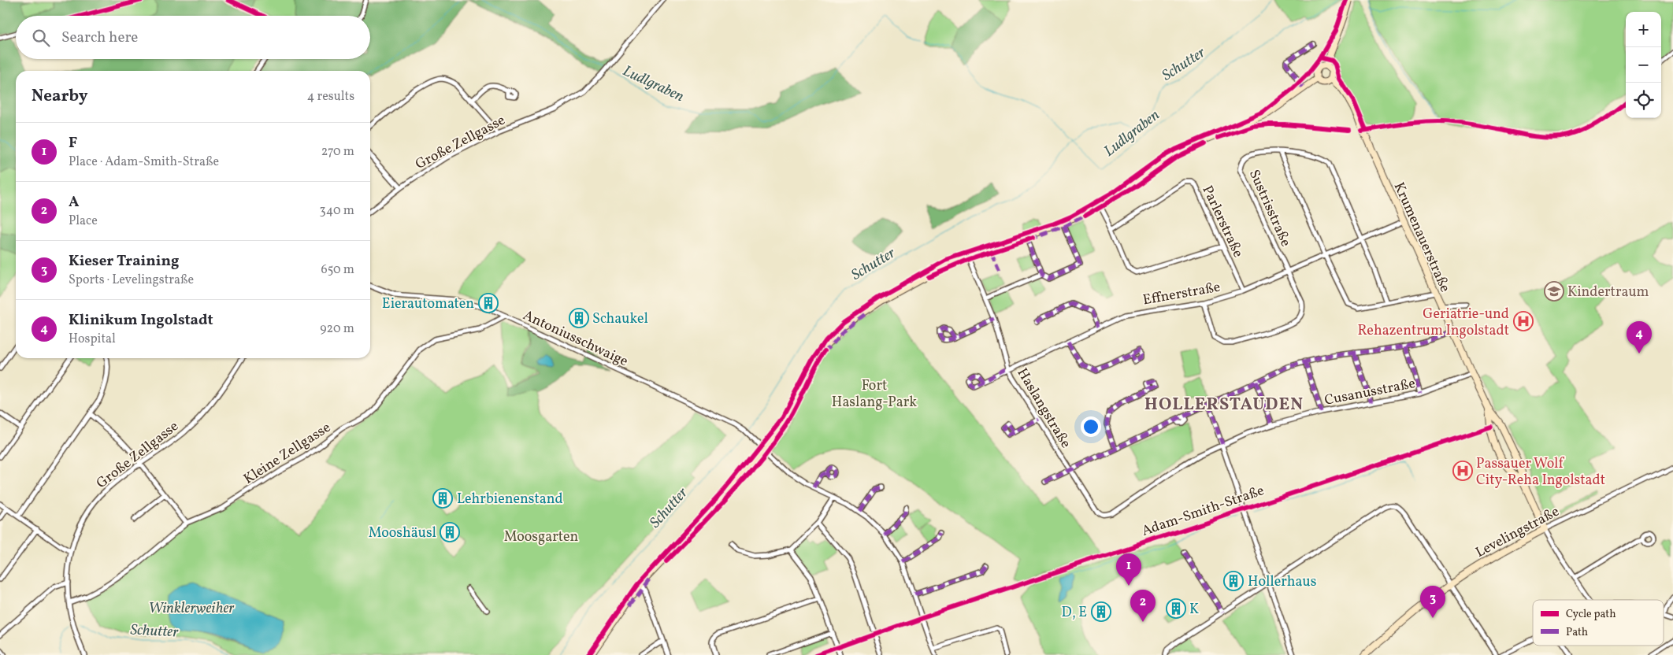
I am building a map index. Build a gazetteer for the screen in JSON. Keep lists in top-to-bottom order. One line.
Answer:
{"streets":{"street":["Große Zellgasse","Sustrisstraße","Parlerstraße","Krumenauerstraße","Effnerstraße","Antoniusschwaige","Cusanusstraße","Haslangstraße","Kleine Zellgasse","Adam-Smith-Straße","Levelingstraße"]},"crossings":[["Große Zellgasse","Kleine Zellgasse"],["Sustrisstraße","Effnerstraße"],["Parlerstraße","Effnerstraße"],["Krumenauerstraße","Effnerstraße"],["Krumenauerstraße","Cusanusstraße"],["Krumenauerstraße","Adam-Smith-Straße"],["Krumenauerstraße","Levelingstraße"],["Effnerstraße","Haslangstraße"],["Antoniusschwaige","Kleine Zellgasse"],["Antoniusschwaige","Adam-Smith-Straße"],["Cusanusstraße","Haslangstraße"]],"districts":["HOLLERSTAUDEN"],"water":["Schutter","Ludlgraben","Winklerweiher"],"parks":["Fort Haslang-Park","Moosgarten"],"places":{"school or university":["Kindertraum"],"building":["Eierautomaten","Schaukel","Lehrbienenstand","Mooshäusl","Hollerhaus","K","D, E"],"hospital":["Geriatrie-und Rehazentrum Ingolstadt","Passauer Wolf City-Reha Ingolstadt"]},"legend":["Cycle path","Path"],"page":{"map_buttons":["+","−"],"search":"Search here","heading":["Nearby","4 results"],"list":[{"mark":"1","name":"F","note":"Place · Adam-Smith-Straße","value":"270 m"},{"mark":"2","name":"A","note":"Place","value":"340 m"},{"mark":"3","name":"Kieser Training","note":"Sports · Levelingstraße","value":"650 m"},{"mark":"4","name":"Klinikum Ingolstadt","note":"Hospital","value":"920 m"}],"pins":["4","1","3","2"]}}
